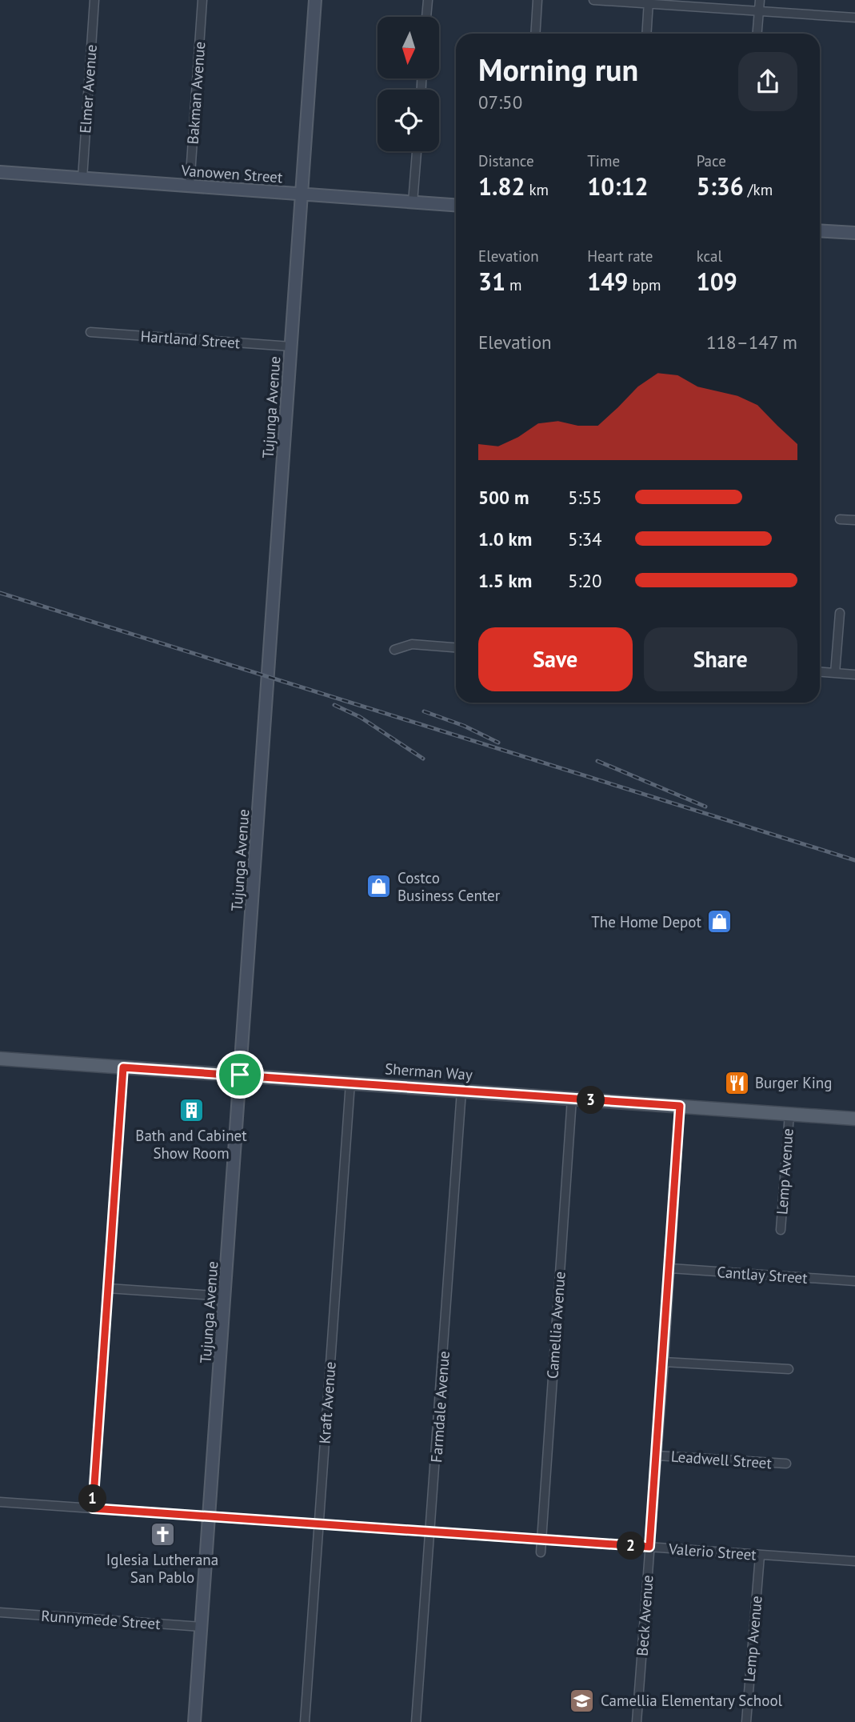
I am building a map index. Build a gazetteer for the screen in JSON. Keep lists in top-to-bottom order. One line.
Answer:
{"streets":{"main road":["Sherman Way"],"street":["Elmer Avenue","Bakman Avenue","Vanowen Street","Hartland Street","Tujunga Avenue","Lemp Avenue","Cantlay Street","Camellia Avenue","Kraft Avenue","Farmdale Avenue","Leadwell Street","Valerio Street","Beck Avenue","Runnymede Street"]},"crossings":[["Elmer Avenue","Vanowen Street"],["Bakman Avenue","Vanowen Street"],["Vanowen Street","Tujunga Avenue"],["Hartland Street","Tujunga Avenue"],["Tujunga Avenue","Sherman Way"],["Tujunga Avenue","Valerio Street"],["Tujunga Avenue","Runnymede Street"],["Sherman Way","Lemp Avenue"],["Sherman Way","Camellia Avenue"],["Sherman Way","Kraft Avenue"],["Sherman Way","Farmdale Avenue"],["Sherman Way","Beck Avenue"],["Lemp Avenue","Valerio Street"],["Cantlay Street","Beck Avenue"],["Camellia Avenue","Valerio Street"],["Kraft Avenue","Valerio Street"],["Farmdale Avenue","Valerio Street"],["Leadwell Street","Beck Avenue"],["Valerio Street","Beck Avenue"]],"places":{"shop":["Costco Business Center","The Home Depot"],"restaurant":["Burger King"],"building":["Bath and Cabinet Show Room"],"church":["Iglesia Lutherana San Pablo"],"school or university":["Camellia Elementary School"]},"north":"bottom","page":{"heading":["Morning run","07:50"],"stats":[["Distance","1.82 km"],["Time","10:12"],["Pace","5:36 /km"],["Elevation","31 m"],["Heart rate","149 bpm"],["kcal","109"]],"chart":["Elevation","118–147 m"],"list":[{"name":"500 m","note":"5:55"},{"name":"1.0 km","note":"5:34"},{"name":"1.5 km","note":"5:20"}],"buttons":["Save","Share"],"pins":["3","1","2"]}}
